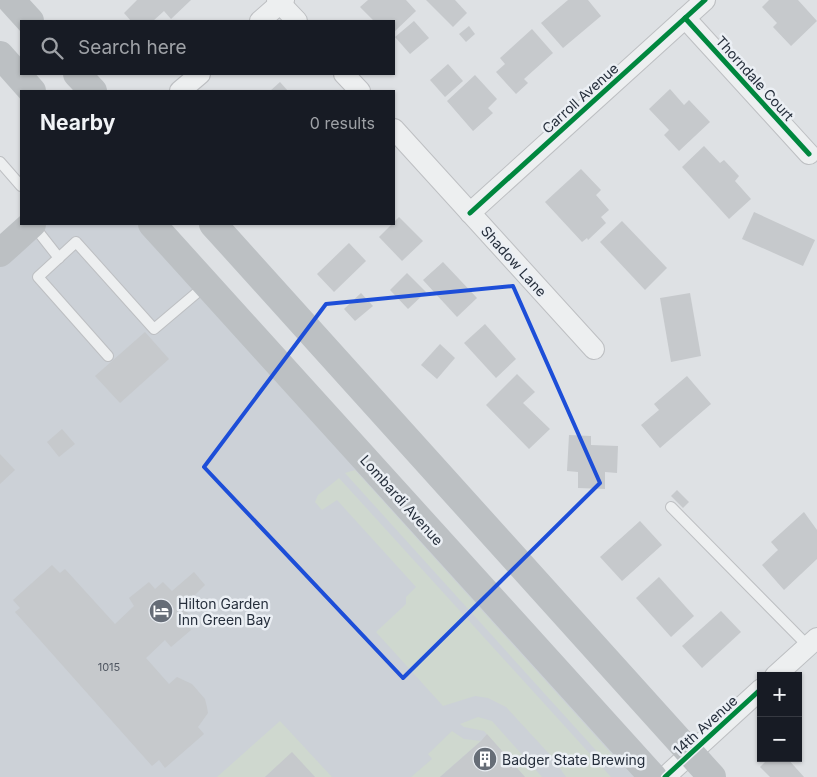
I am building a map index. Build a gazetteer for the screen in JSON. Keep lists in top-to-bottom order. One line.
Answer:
{"streets":{"main road":["Lombardi Avenue"],"street":["Thorndale Court","Carroll Avenue","Shadow Lane","14th Avenue"]},"crossings":[["Thorndale Court","Carroll Avenue"],["Carroll Avenue","Shadow Lane"]],"places":{"hotel":["Hilton Garden Inn Green Bay"],"building":["Badger State Brewing"]},"house_numbers":["1015"],"page":{"search":"Search here","heading":["Nearby","0 results"],"map_buttons":["+","−"]}}
